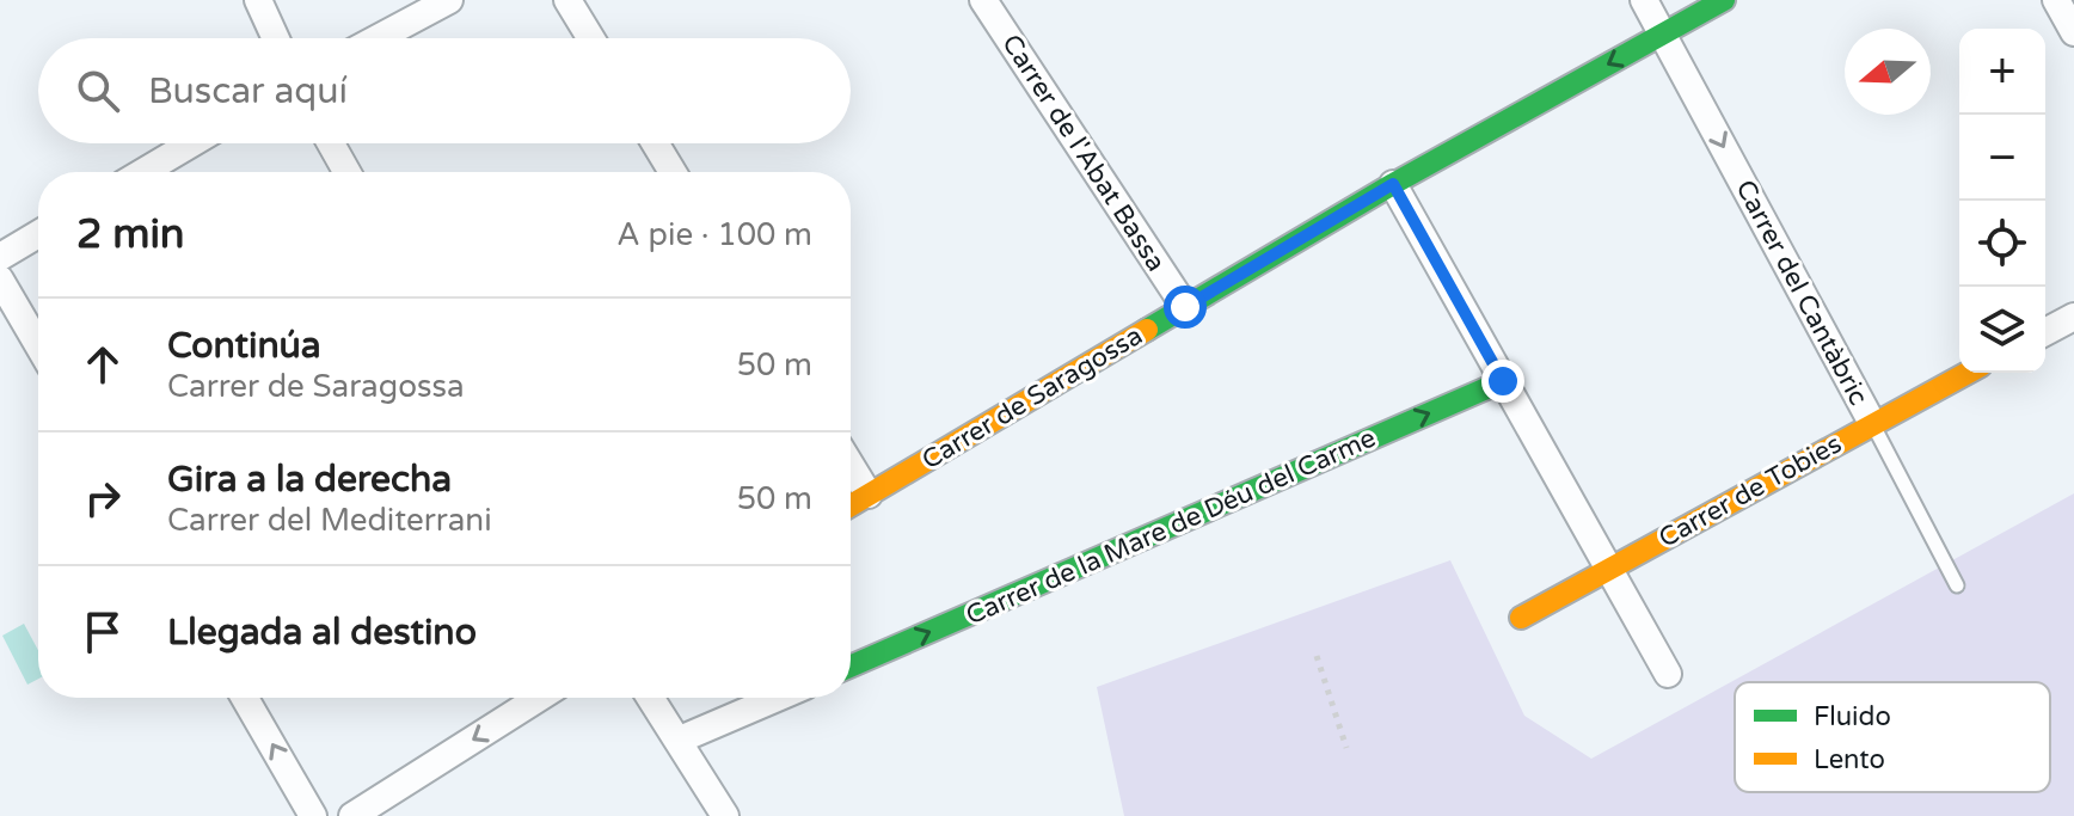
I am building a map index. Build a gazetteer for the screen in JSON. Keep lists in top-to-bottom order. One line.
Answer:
{"streets":{"street":["Carrer de l'Abat Bassa","Carrer del Cantàbric","Carrer de Saragossa","Carrer de Tobies","Carrer de la Mare de Déu del Carme"]},"crossings":[["Carrer de l'Abat Bassa","Carrer de Saragossa"],["Carrer del Cantàbric","Carrer de Saragossa"],["Carrer del Cantàbric","Carrer de Tobies"]],"one_way":["Carrer del Cantàbric","Carrer de la Mare de Déu del Carme"],"legend":["Fluido","Lento"],"north":"left","page":{"map_buttons":["+","−"],"search":"Buscar aquí","heading":["2 min","A pie · 100 m"],"list":[["Continúa","Carrer de Saragossa","50 m"],["Gira a la derecha","Carrer del Mediterrani","50 m"],"Llegada al destino"]}}
